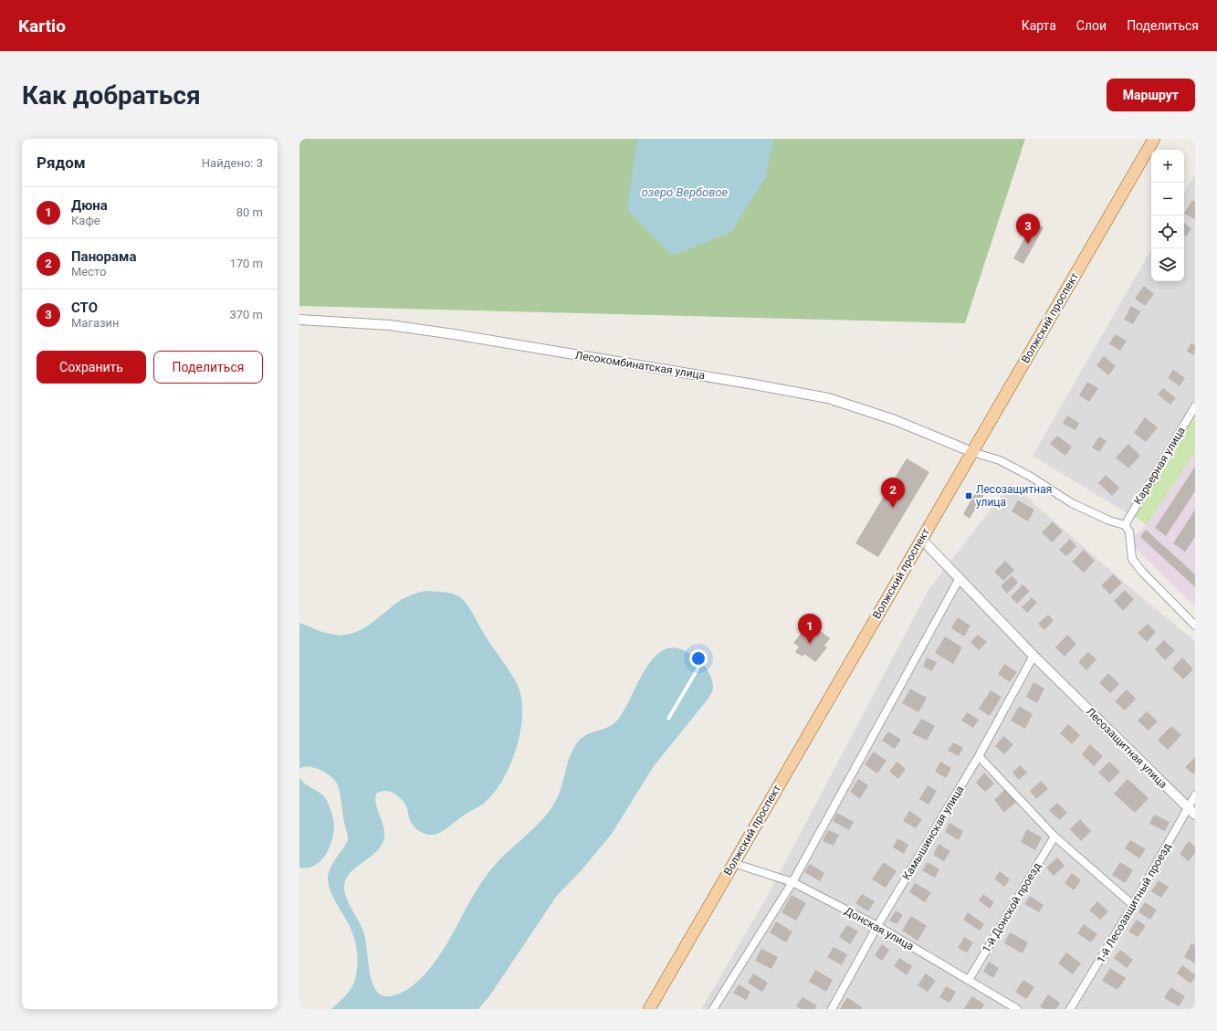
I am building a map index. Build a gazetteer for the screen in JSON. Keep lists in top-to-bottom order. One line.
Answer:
{"streets":{"main road":["Волжский проспект"],"street":["Лесокомбинатская улица","Карьерная улица","Лесозащитная улица","Камышинская улица","1-й Лесозащитный проезд","1-й Донской проезд","Донская улица"]},"crossings":[["Волжский проспект","Лесокомбинатская улица"],["Волжский проспект","Лесозащитная улица"],["Волжский проспект","Донская улица"],["Лесозащитная улица","Камышинская улица"],["Лесозащитная улица","1-й Лесозащитный проезд"],["Камышинская улица","Донская улица"],["1-й Донской проезд","Донская улица"]],"water":["озеро Вербовое"],"places":{"transit":["Лесозащитная улица"]},"page":{"header":"Kartio","nav":["Карта","Слои","Поделиться"],"buttons":["Маршрут",["Сохранить","Поделиться"]],"title":"Как добраться","heading":["Рядом","Найдено: 3"],"map_buttons":["+","−"],"list":[{"mark":"1","name":"Дюна","note":"Кафе","value":"80 m"},{"mark":"2","name":"Панорама","note":"Место","value":"170 m"},{"mark":"3","name":"СТО","note":"Магазин","value":"370 m"}],"pins":["3","2","1"]}}
